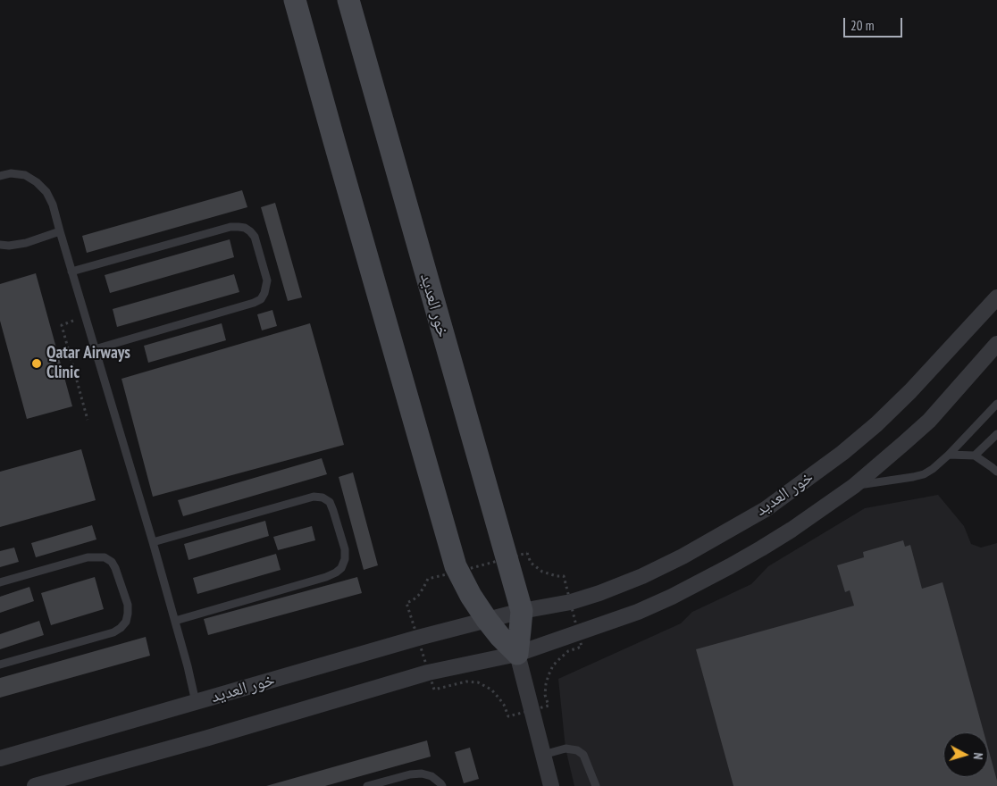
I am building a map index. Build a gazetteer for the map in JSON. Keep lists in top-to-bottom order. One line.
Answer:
{"streets":{"main road":["خور العديد"]},"places":["Qatar Airways Clinic"],"scale_bar":"20 m","north":"right"}
